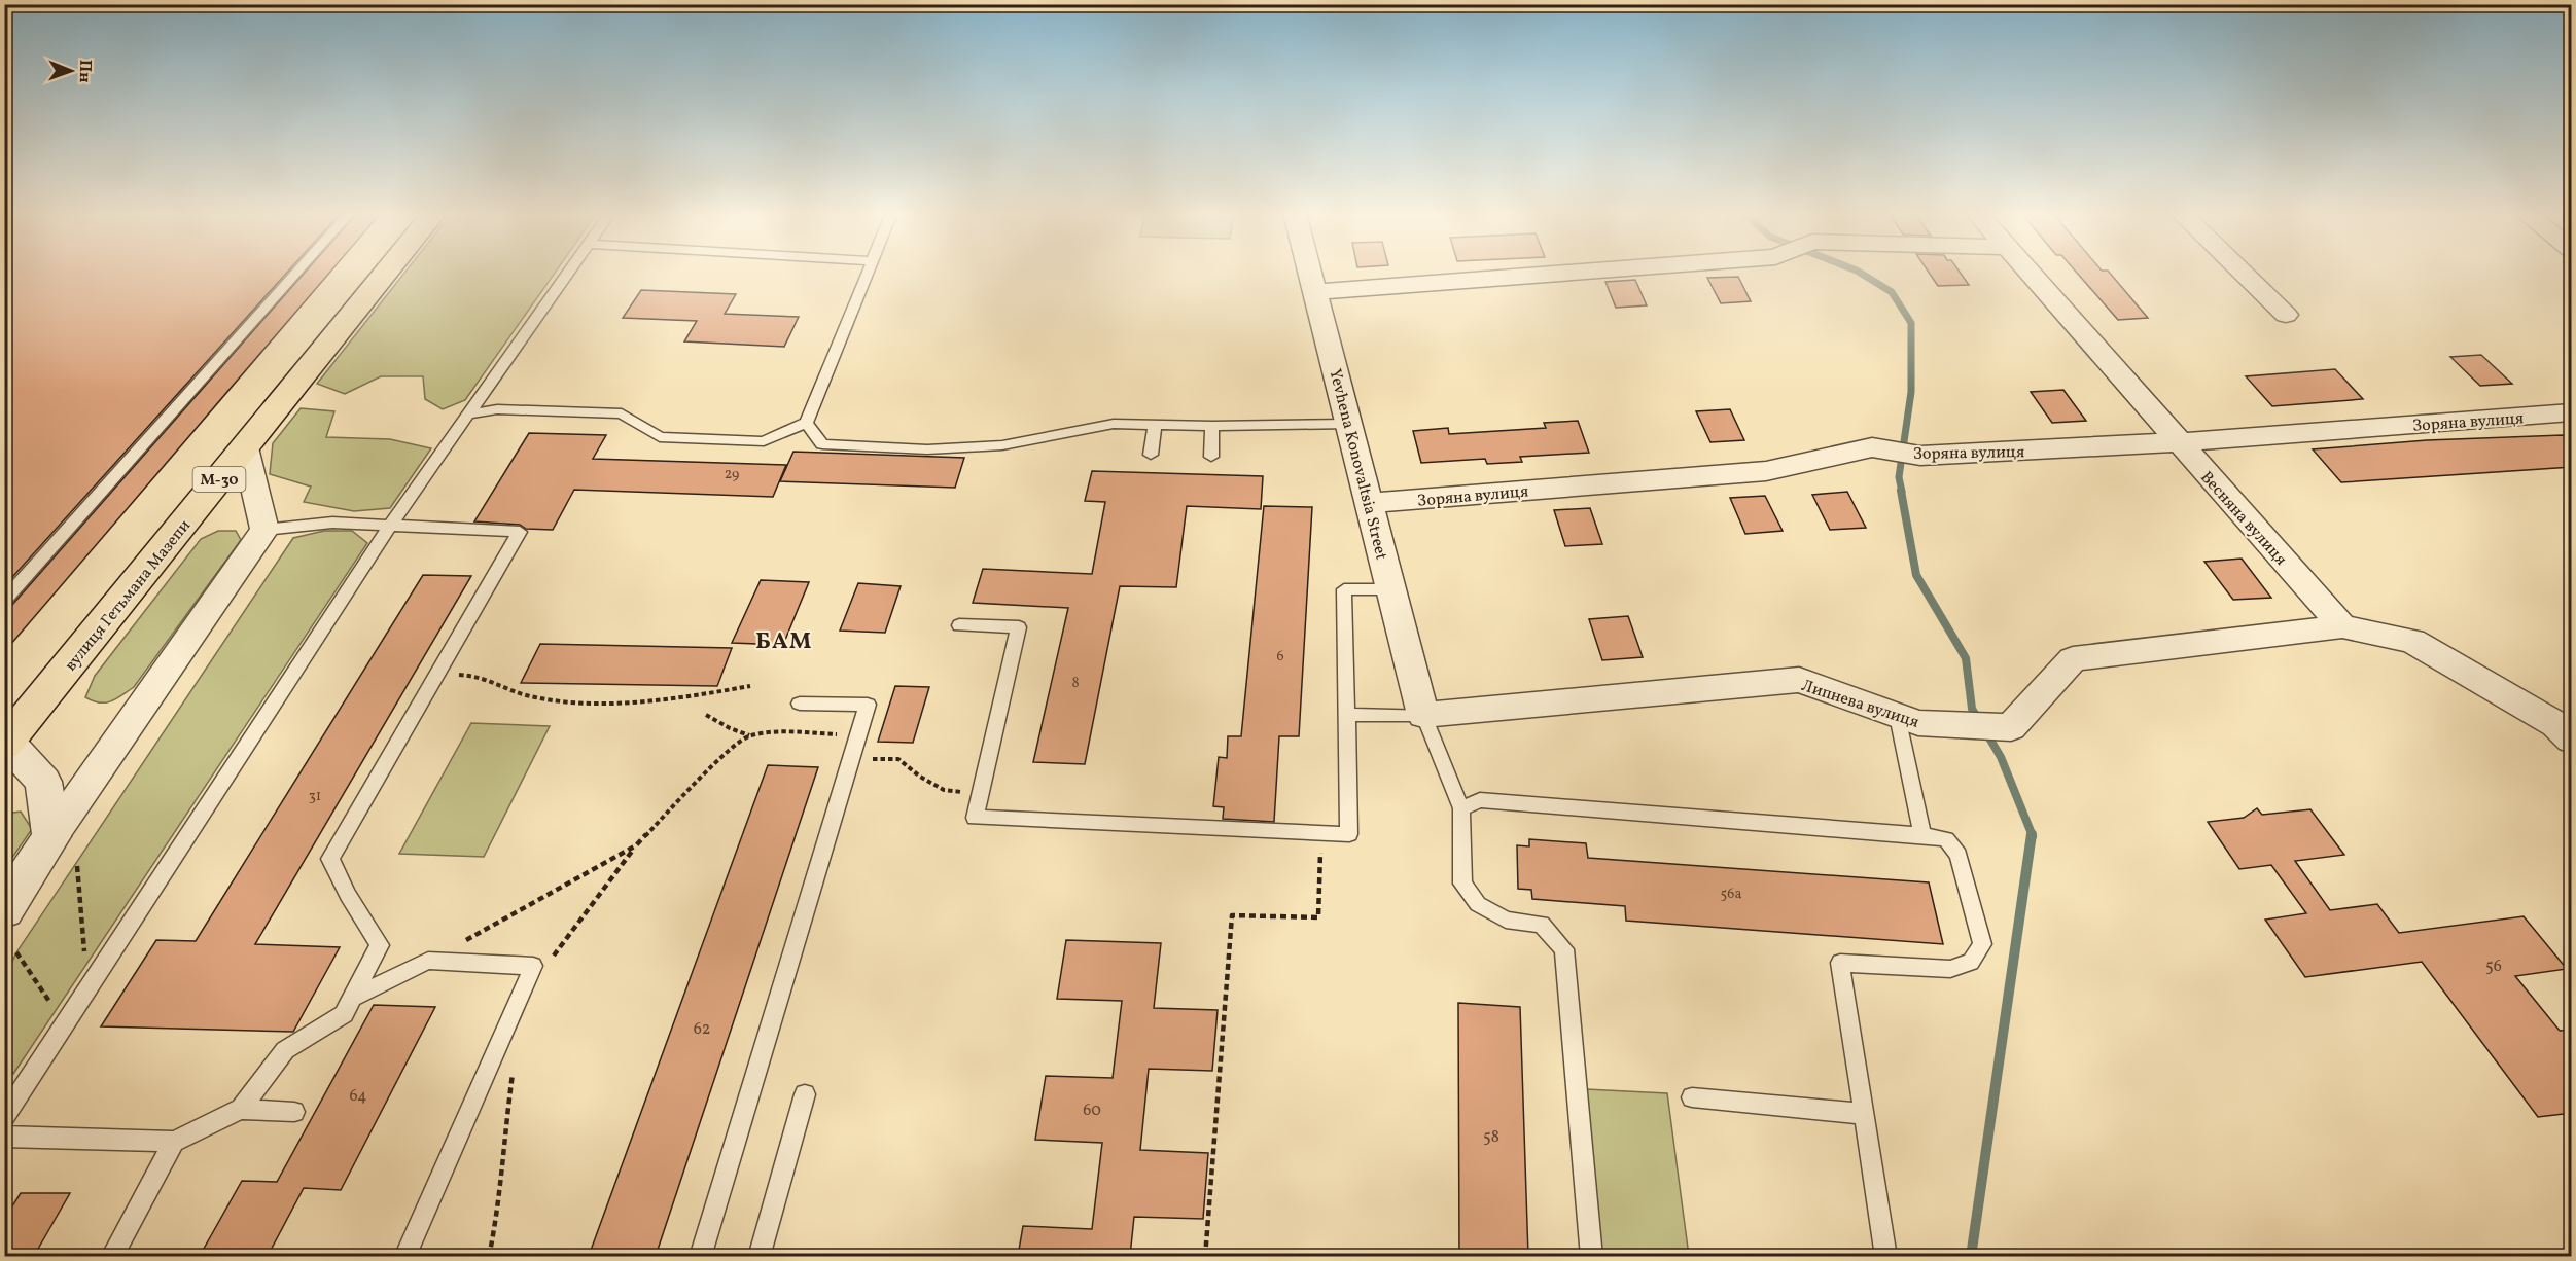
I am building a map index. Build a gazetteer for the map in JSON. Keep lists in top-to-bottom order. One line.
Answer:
{"streets":{"highway":["М-30","вулиця Гетьмана Мазепи"],"street":["Зоряна вулиця","Yevhena Konovaltsia Street","Весняна вулиця","Липнева вулиця"]},"crossings":[["Зоряна вулиця","Yevhena Konovaltsia Street"],["Зоряна вулиця","Весняна вулиця"],["Yevhena Konovaltsia Street","Липнева вулиця"],["Весняна вулиця","Липнева вулиця"]],"districts":["БАМ"],"house_numbers":["29","6","8","31","56а","56","62","64","60","58"],"north":"right"}
